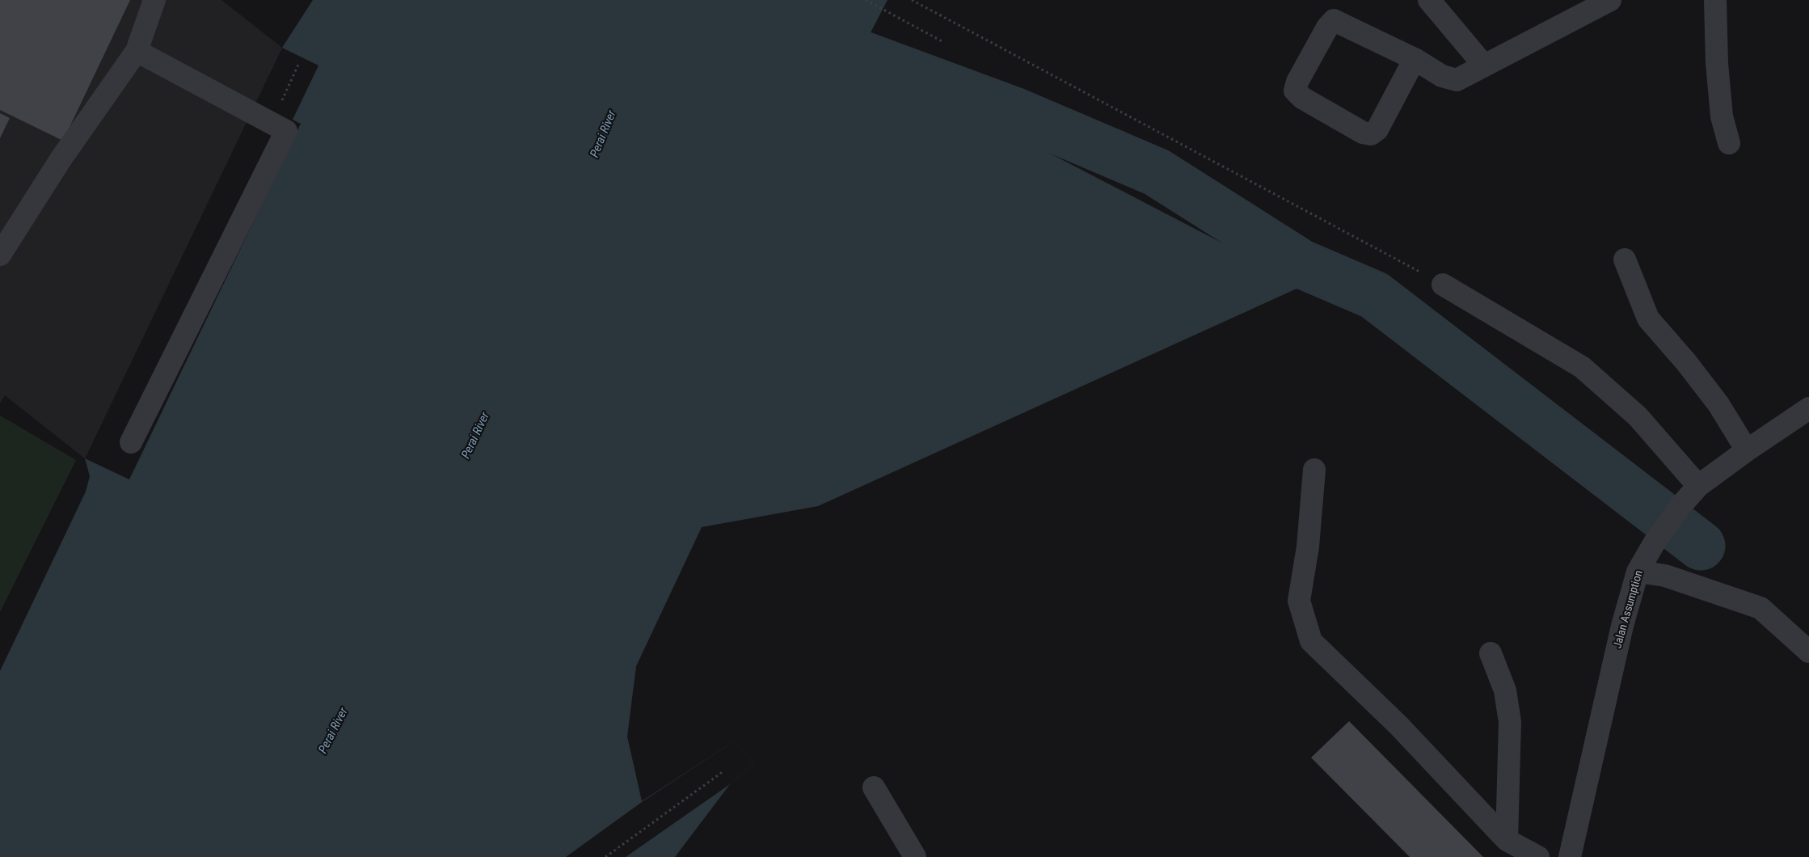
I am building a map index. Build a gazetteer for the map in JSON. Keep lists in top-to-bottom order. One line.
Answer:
{"streets":{"street":["Jalan Assumption"]},"water":["Perai River"]}
